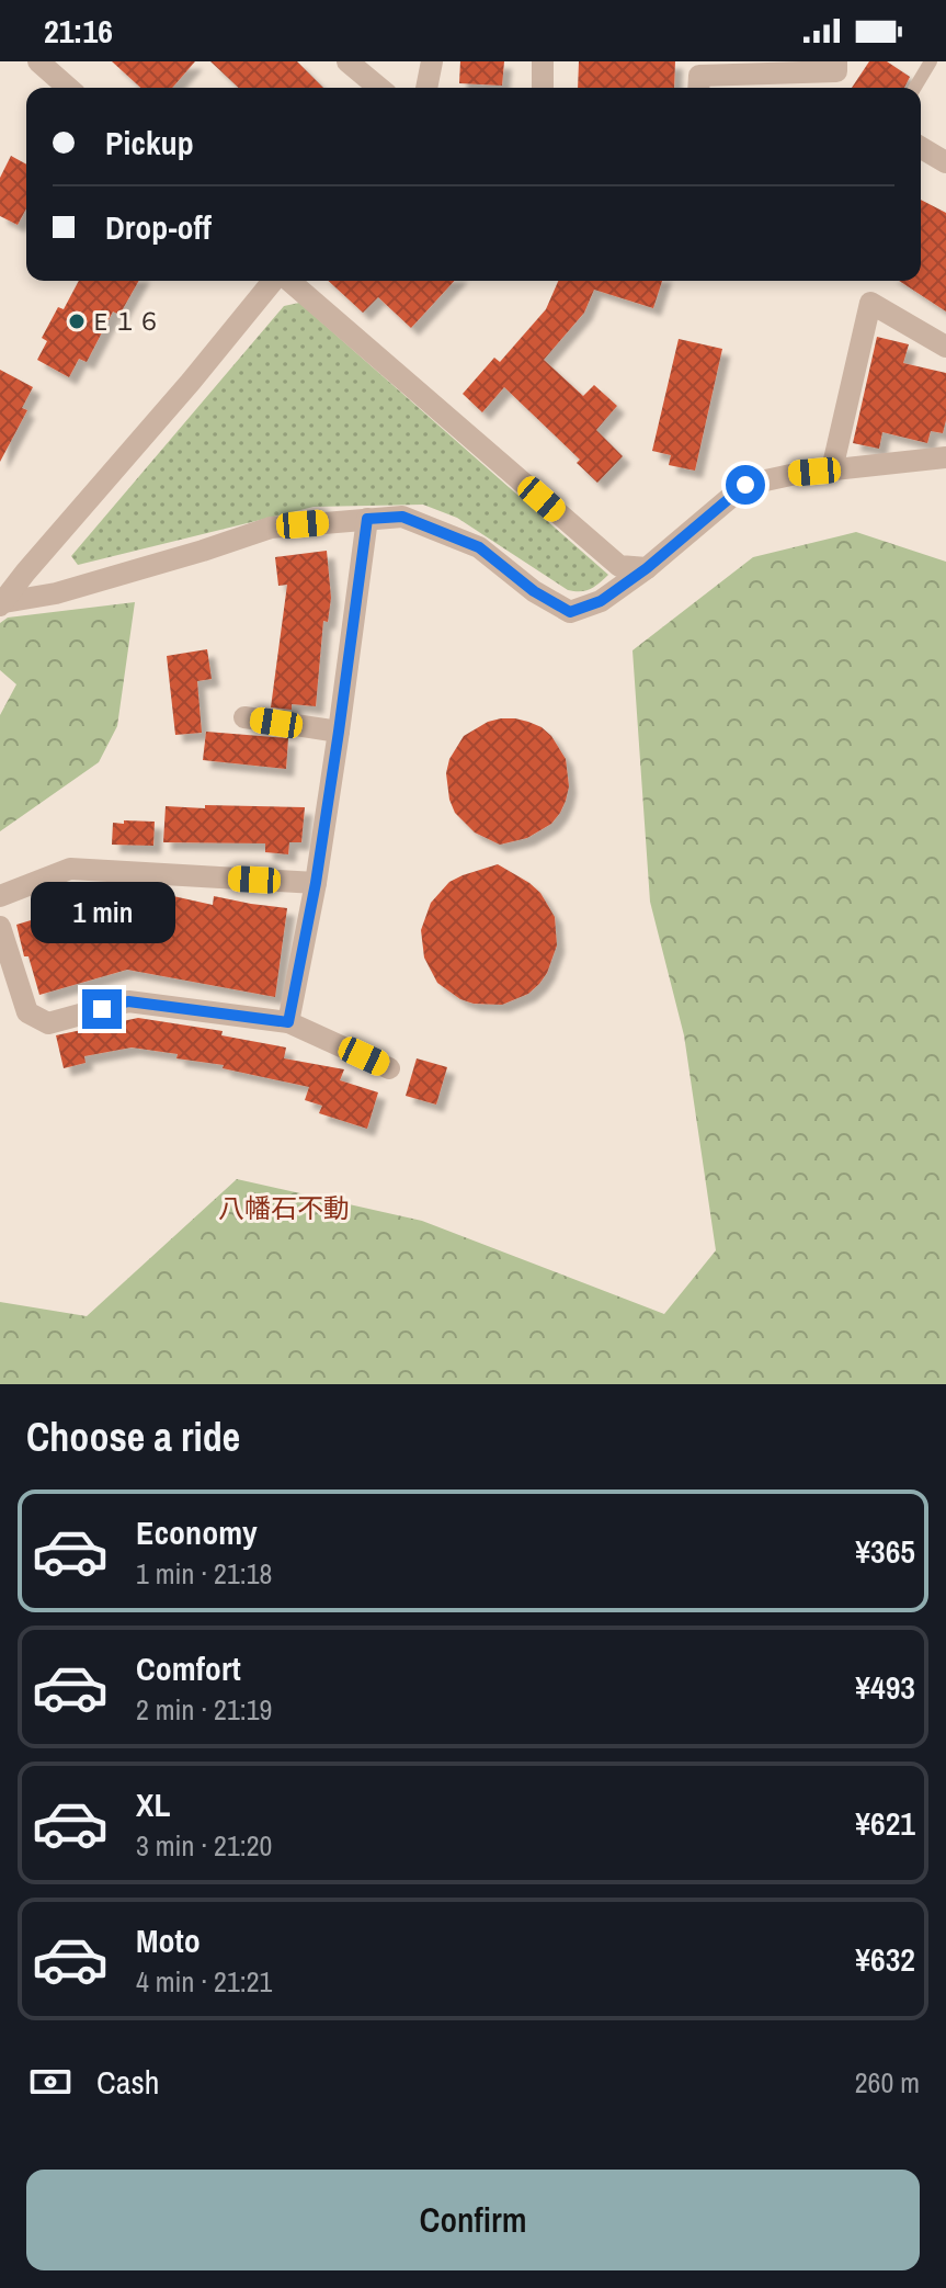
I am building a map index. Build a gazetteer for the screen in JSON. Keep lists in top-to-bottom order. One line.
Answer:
{"districts":["八幡石不動"],"places":["E １６"],"page":{"status":"21:16","banner":["Pickup","Drop-off"],"bubble":"1 min","heading":"Choose a ride","list":[{"name":"Economy","note":"1 min · 21:18","value":"¥365"},{"name":"Comfort","note":"2 min · 21:19","value":"¥493"},{"name":"XL","note":"3 min · 21:20","value":"¥621"},{"name":"Moto","note":"4 min · 21:21","value":"¥632"}],"pay":["Cash","260 m"],"buttons":"Confirm"}}
